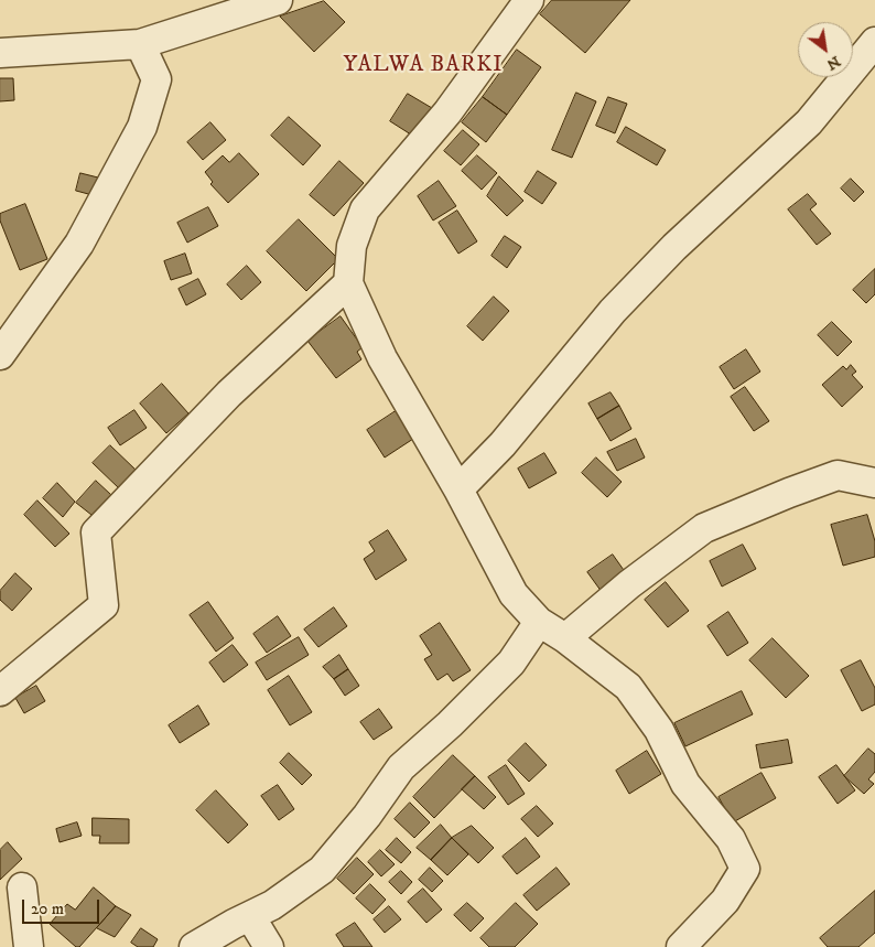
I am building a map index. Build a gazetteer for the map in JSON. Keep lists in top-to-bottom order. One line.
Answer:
{"districts":["YALWA BARKI"],"scale_bar":"20 m","north":"bottom right"}
